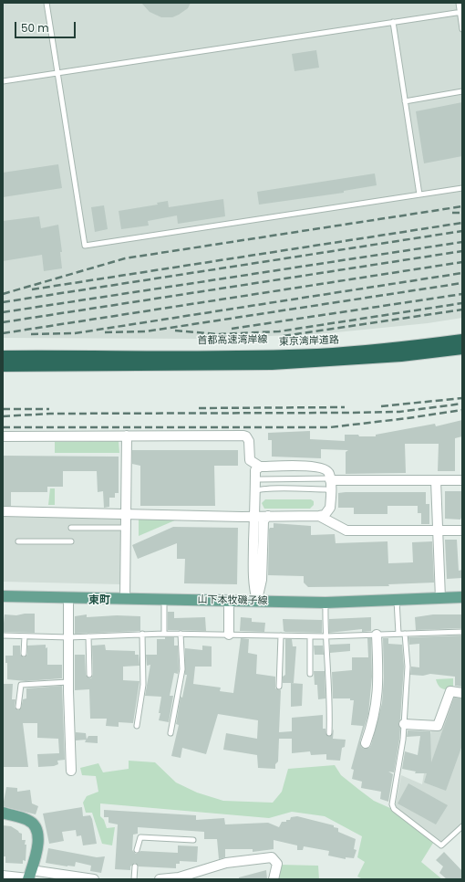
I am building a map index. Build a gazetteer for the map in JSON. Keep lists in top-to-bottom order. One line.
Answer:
{"streets":{"highway":["首都高速湾岸線","東京湾岸道路"],"main road":["山下本牧磯子線"]},"districts":["東町"],"scale_bar":"50 m"}
